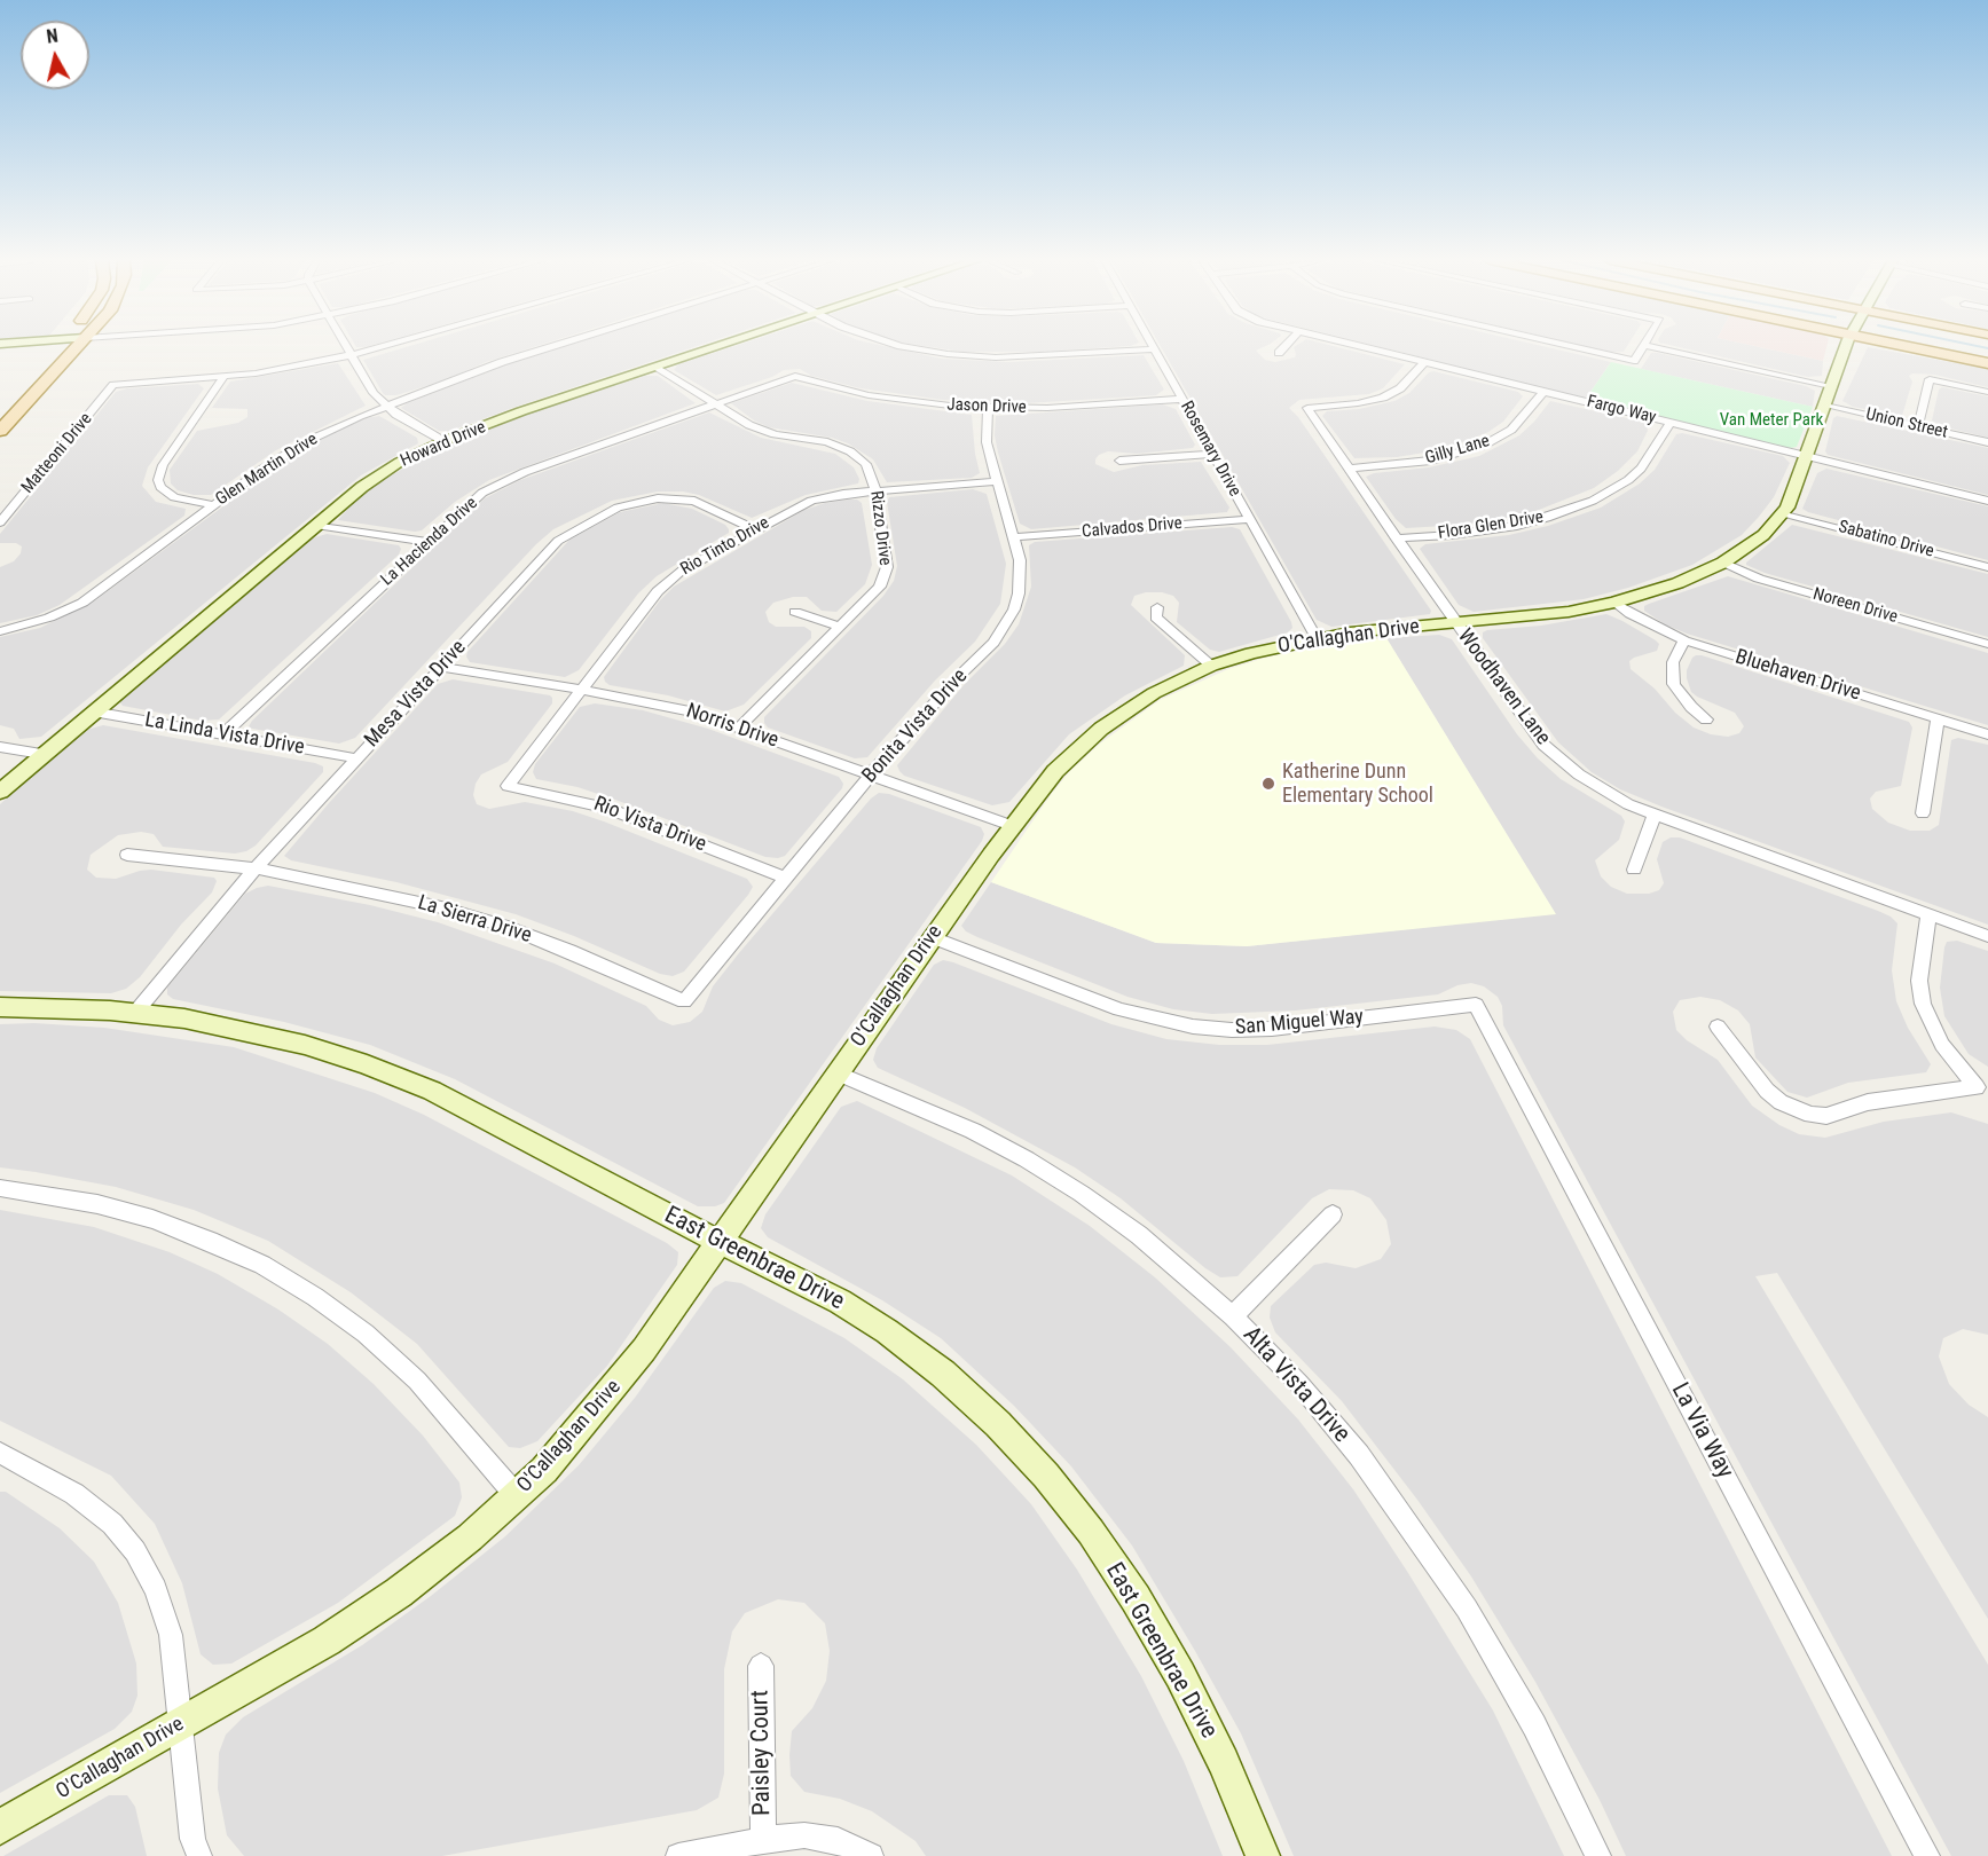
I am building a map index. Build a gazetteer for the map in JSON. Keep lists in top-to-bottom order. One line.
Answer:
{"streets":{"street":["Jason Drive","Fargo Way","Union Street","Howard Drive","Rosemary Drive","Gilly Lane","Matteoni Drive","Glen Martin Drive","Flora Glen Drive","Rizzo Drive","Calvados Drive","Sabatino Drive","La Hacienda Drive","Rio Tinto Drive","Noreen Drive","O'Callaghan Drive","Bluehaven Drive","Woodhaven Lane","Mesa Vista Drive","Norris Drive","Bonita Vista Drive","La Linda Vista Drive","Rio Vista Drive","La Sierra Drive","San Miguel Way","East Greenbrae Drive","Alta Vista Drive","La Via Way","Paisley Court"]},"crossings":[["Jason Drive","Rosemary Drive"],["Jason Drive","La Hacienda Drive"],["Jason Drive","Bonita Vista Drive"],["Fargo Way","Gilly Lane"],["Fargo Way","Flora Glen Drive"],["Fargo Way","O'Callaghan Drive"],["Fargo Way","Woodhaven Lane"],["Union Street","O'Callaghan Drive"],["Howard Drive","Rizzo Drive"],["Howard Drive","La Linda Vista Drive"],["Rosemary Drive","Calvados Drive"],["Rosemary Drive","O'Callaghan Drive"],["Gilly Lane","Woodhaven Lane"],["Flora Glen Drive","Woodhaven Lane"],["Rizzo Drive","La Hacienda Drive"],["Rizzo Drive","Rio Tinto Drive"],["Rizzo Drive","Norris Drive"],["Calvados Drive","Bonita Vista Drive"],["Sabatino Drive","O'Callaghan Drive"],["La Hacienda Drive","La Linda Vista Drive"],["Rio Tinto Drive","Mesa Vista Drive"],["Rio Tinto Drive","Norris Drive"],["Rio Tinto Drive","Bonita Vista Drive"],["Rio Tinto Drive","Rio Vista Drive"],["Noreen Drive","O'Callaghan Drive"],["O'Callaghan Drive","Bluehaven Drive"],["O'Callaghan Drive","Woodhaven Lane"],["O'Callaghan Drive","Norris Drive"],["O'Callaghan Drive","San Miguel Way"],["O'Callaghan Drive","East Greenbrae Drive"],["O'Callaghan Drive","Alta Vista Drive"],["Mesa Vista Drive","Norris Drive"],["Mesa Vista Drive","La Linda Vista Drive"],["Mesa Vista Drive","La Sierra Drive"],["Mesa Vista Drive","East Greenbrae Drive"],["Norris Drive","Bonita Vista Drive"],["Bonita Vista Drive","Rio Vista Drive"],["Bonita Vista Drive","La Sierra Drive"],["San Miguel Way","La Via Way"]],"parks":["Van Meter Park"],"places":["Katherine Dunn Elementary School"],"north":"top"}
